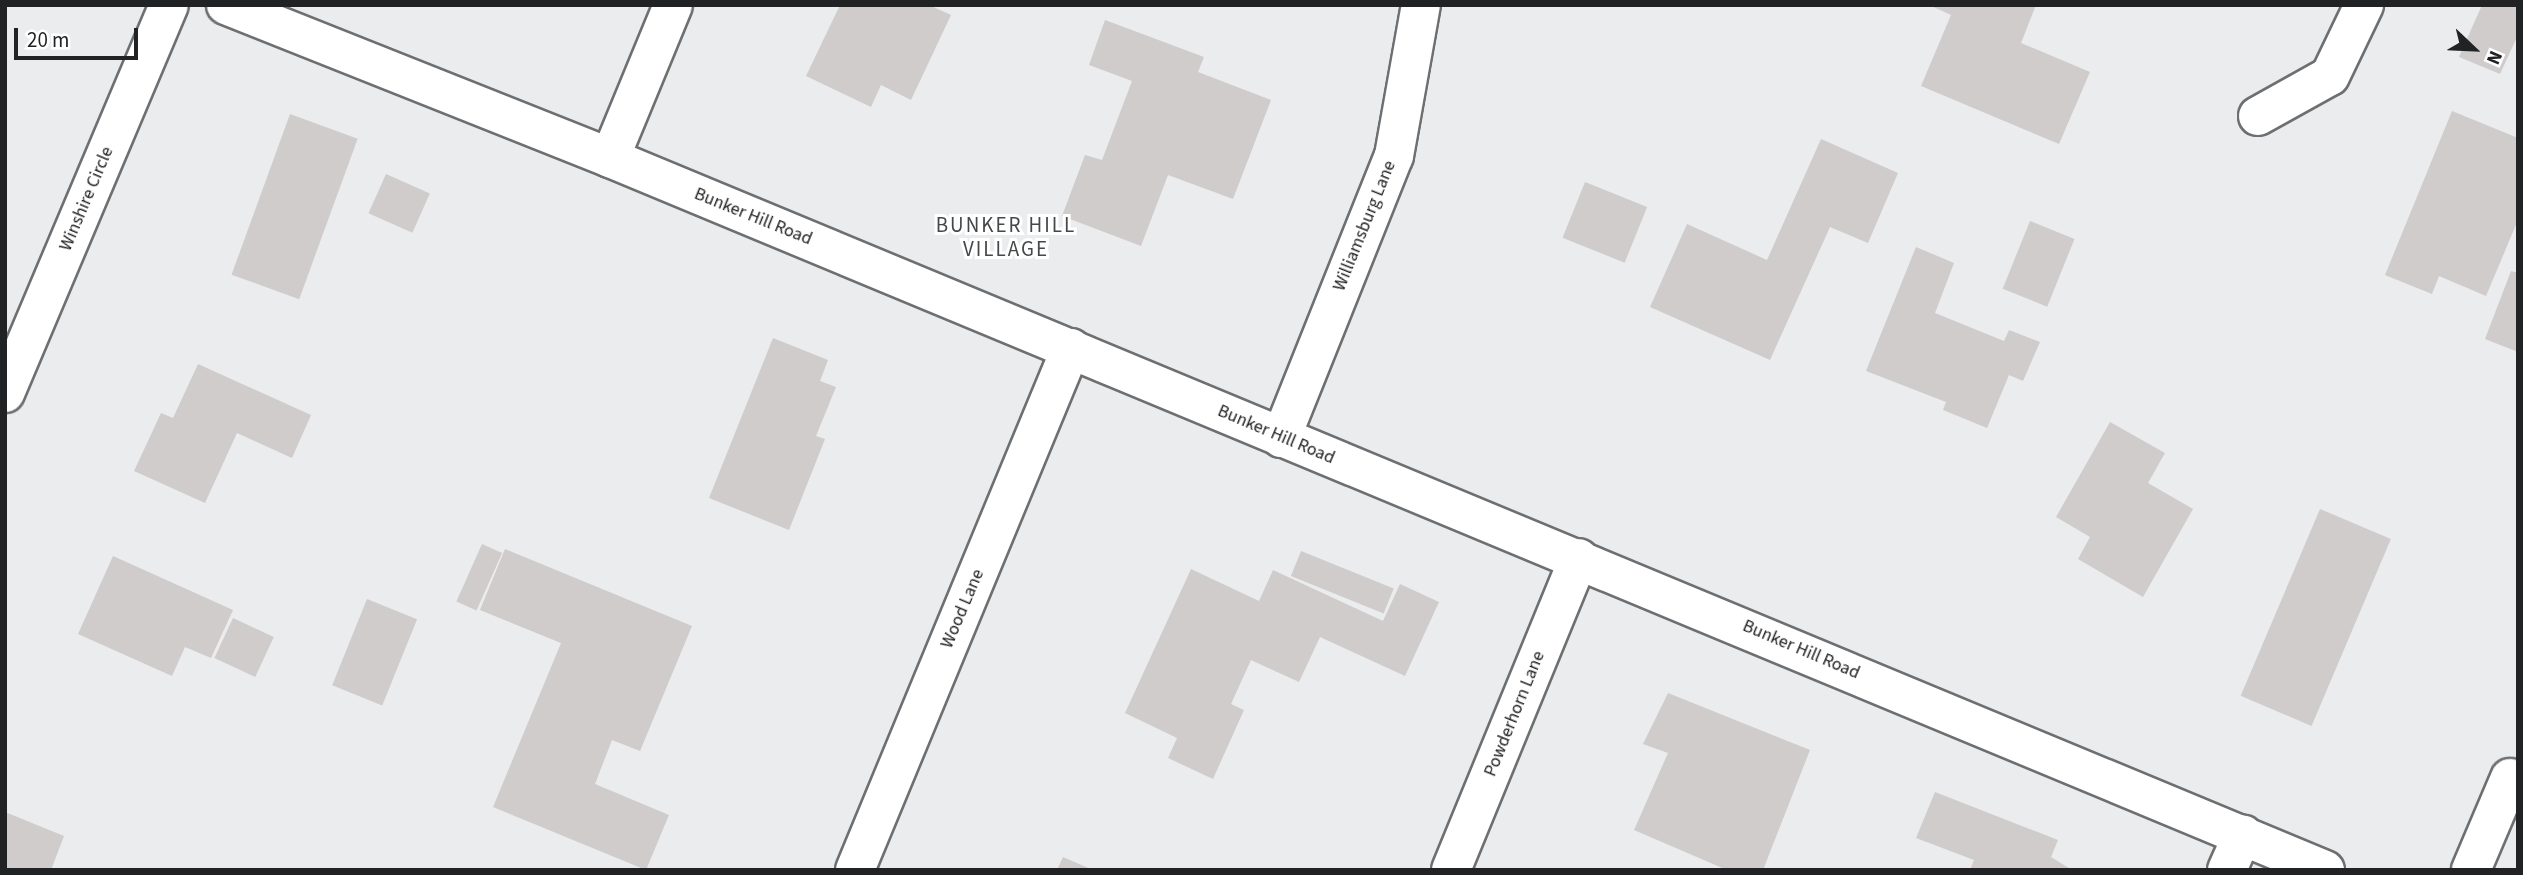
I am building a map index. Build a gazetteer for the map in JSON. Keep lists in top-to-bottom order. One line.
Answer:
{"streets":{"street":["Winshire Circle","Bunker Hill Road","Williamsburg Lane","Wood Lane","Powderhorn Lane"]},"crossings":[["Bunker Hill Road","Williamsburg Lane"],["Bunker Hill Road","Wood Lane"],["Bunker Hill Road","Powderhorn Lane"]],"districts":["BUNKER HILL VILLAGE"],"scale_bar":"20 m","north":"bottom right"}
